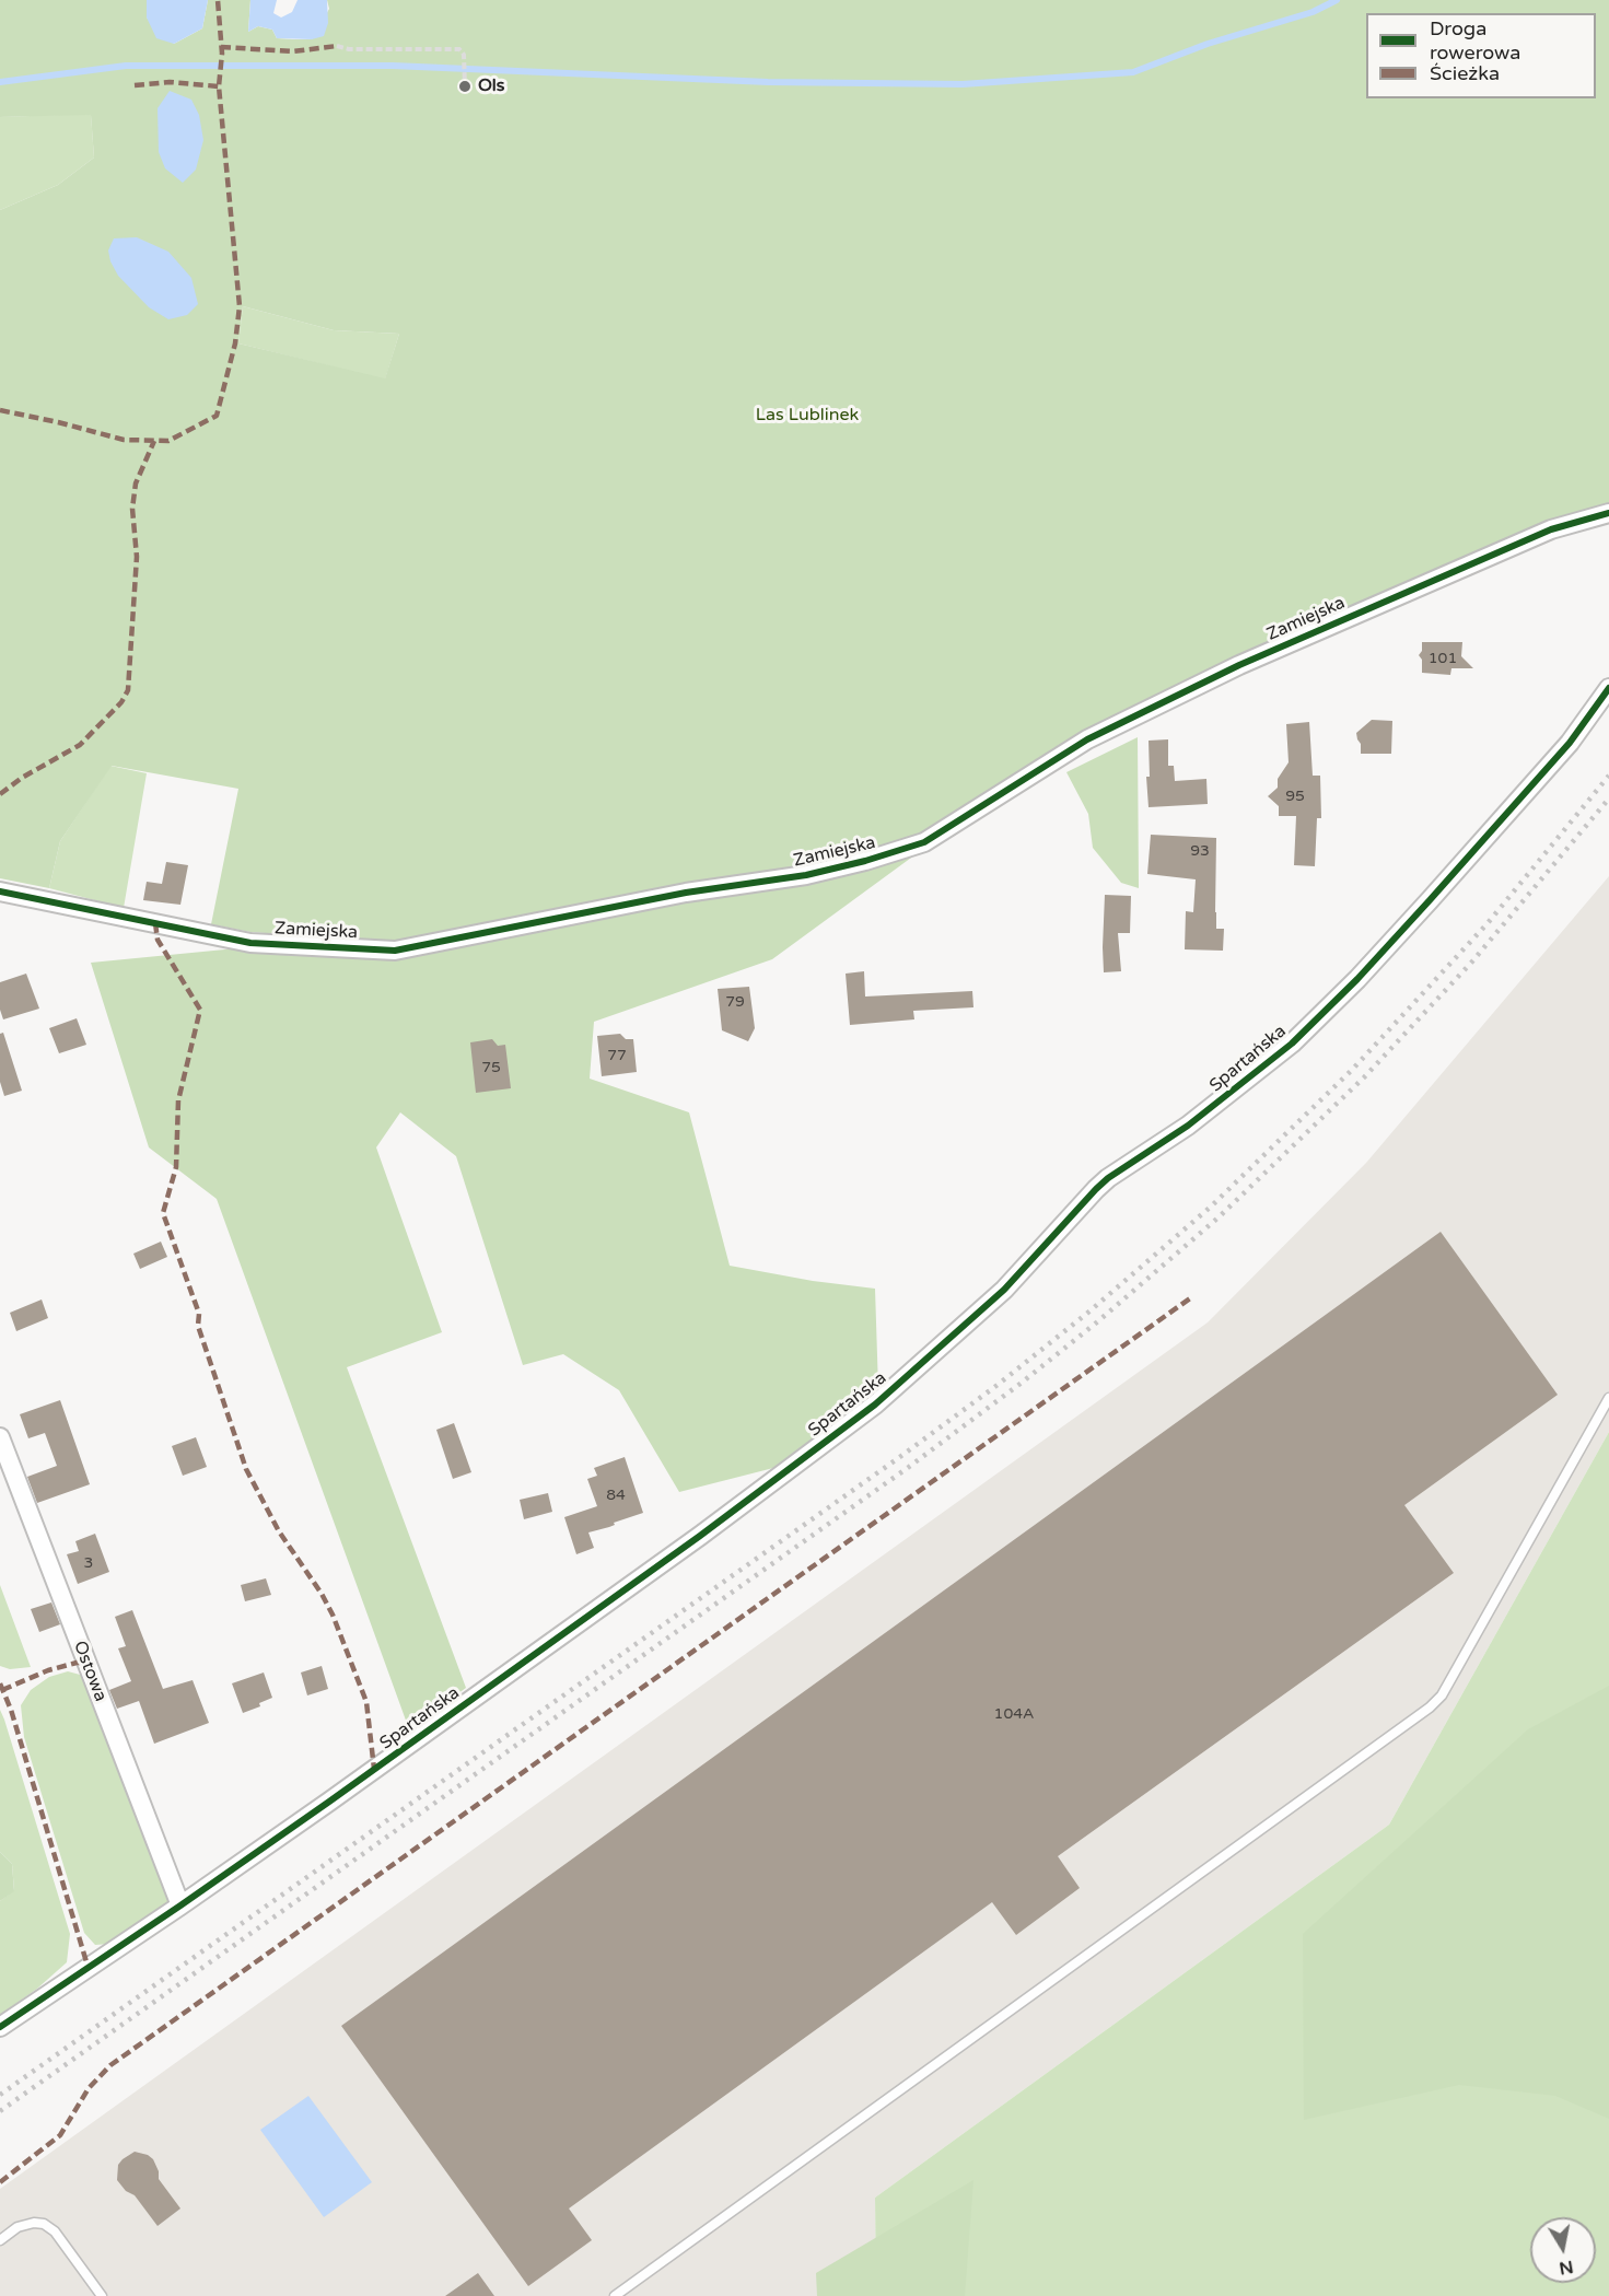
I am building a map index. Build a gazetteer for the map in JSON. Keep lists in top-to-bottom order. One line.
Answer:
{"streets":{"street":["Zamiejska","Spartańska","Ostowa"]},"crossings":[["Spartańska","Ostowa"]],"parks":["Las Lublinek"],"places":["Ols"],"house_numbers":["101","95","93","79","77","75","84","3","104A"],"legend":["Droga rowerowa","Ścieżka"],"north":"bottom"}
